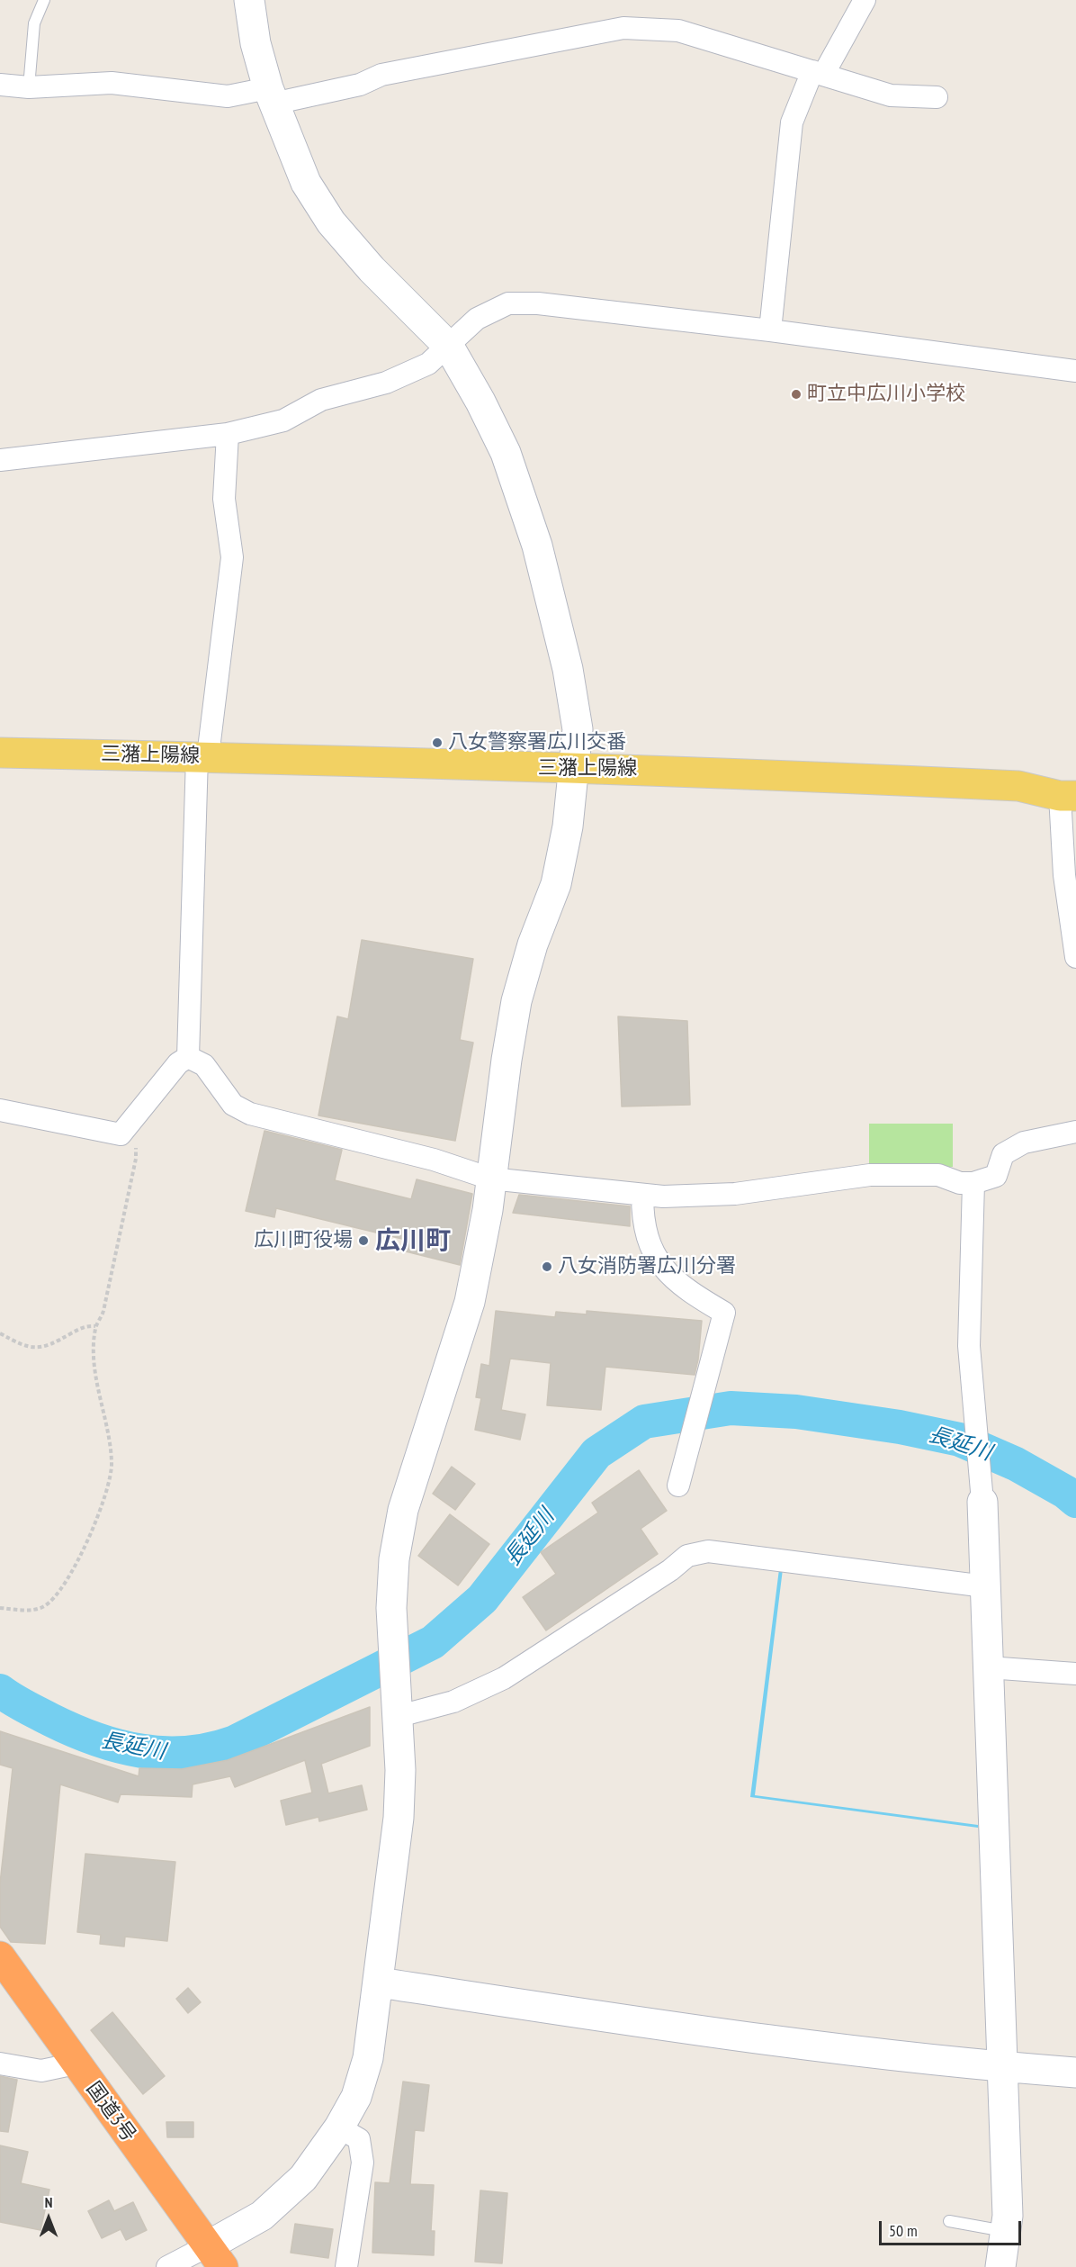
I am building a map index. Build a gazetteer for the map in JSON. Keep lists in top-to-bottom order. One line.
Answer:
{"streets":{"highway":["国道3号"],"main road":["三潴上陽線"]},"districts":["広川町"],"water":["長延川"],"places":["町立中広川小学校","八女警察署広川交番","広川町役場","八女消防署広川分署"],"scale_bar":"50 m","north":"top"}
